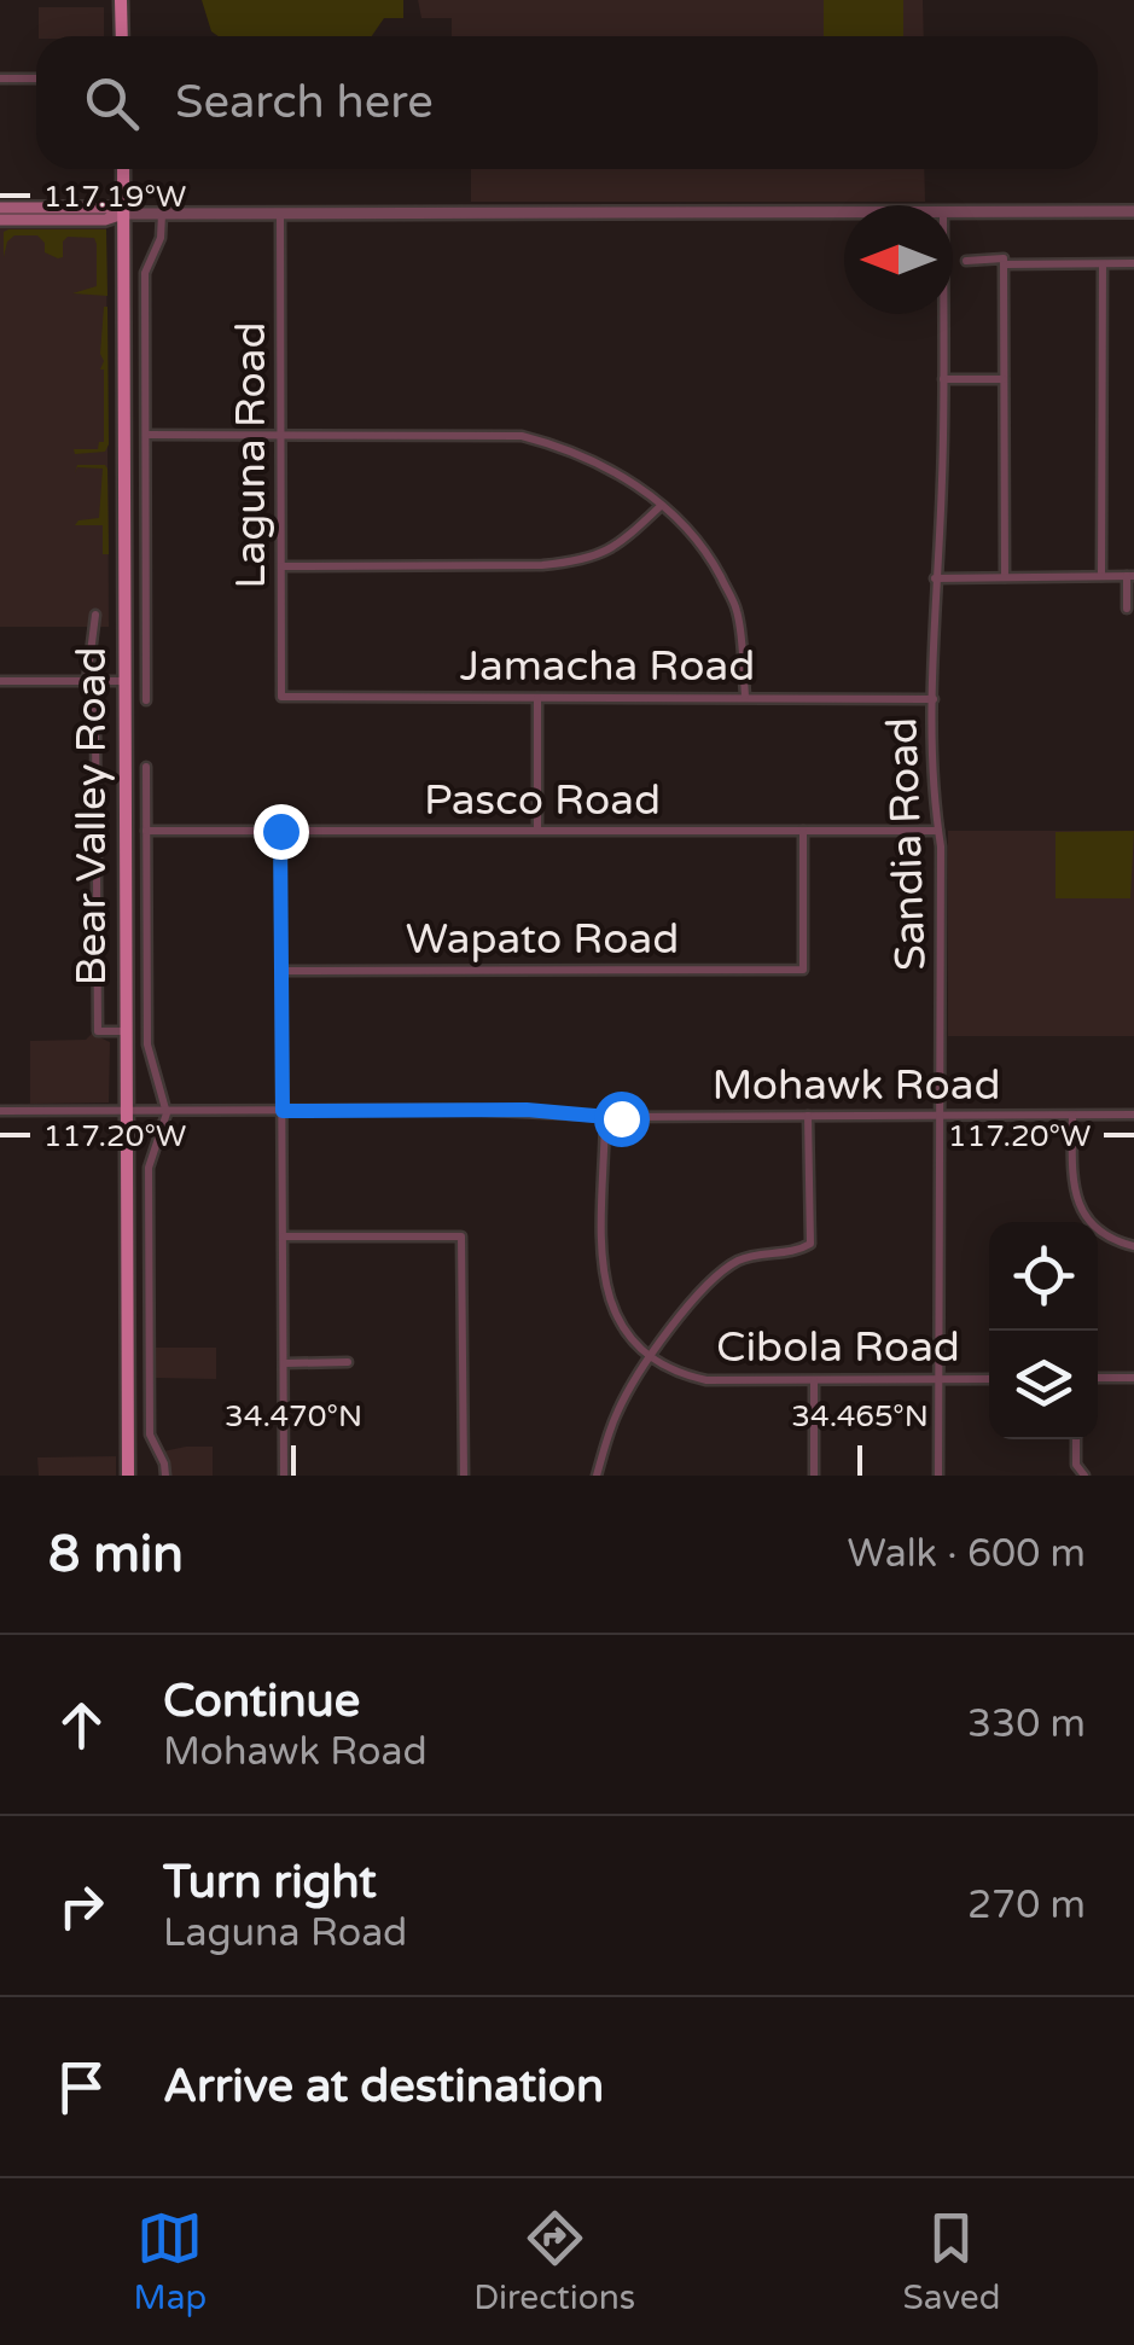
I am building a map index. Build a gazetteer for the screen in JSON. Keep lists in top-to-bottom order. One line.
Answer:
{"streets":{"main road":["Bear Valley Road"],"street":["Laguna Road","Jamacha Road","Pasco Road","Sandia Road","Wapato Road","Mohawk Road","Cibola Road"]},"crossings":[["Laguna Road","Jamacha Road"],["Jamacha Road","Sandia Road"],["Pasco Road","Sandia Road"],["Pasco Road","Wapato Road"],["Bear Valley Road","Mohawk Road"],["Sandia Road","Mohawk Road"],["Sandia Road","Cibola Road"]],"north":"left","page":{"search":"Search here","heading":["8 min","Walk · 600 m"],"list":[["Continue","Mohawk Road","330 m"],["Turn right","Laguna Road","270 m"],"Arrive at destination"],"nav":["Map","Directions","Saved"]},"coordinates":["117.19°W","117.20°W","34.470°N","34.465°N"]}
